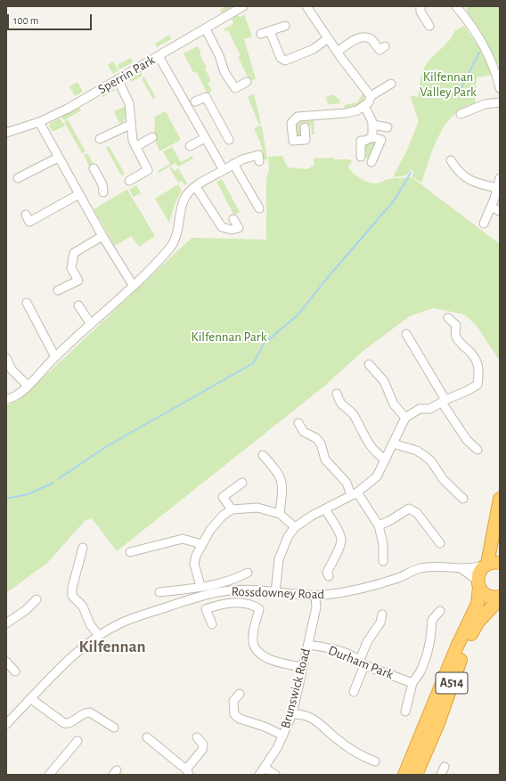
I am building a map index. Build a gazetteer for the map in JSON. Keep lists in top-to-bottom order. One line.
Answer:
{"streets":{"highway":["A514"],"street":["Sperrin Park","Rossdowney Road","Durham Park","Brunswick Road"]},"crossings":[["Rossdowney Road","A514"],["Rossdowney Road","Brunswick Road"],["Durham Park","Brunswick Road"]],"districts":["Kilfennan"],"parks":["Kilfennan Valley Park","Kilfennan Park"],"scale_bar":"100 m"}
